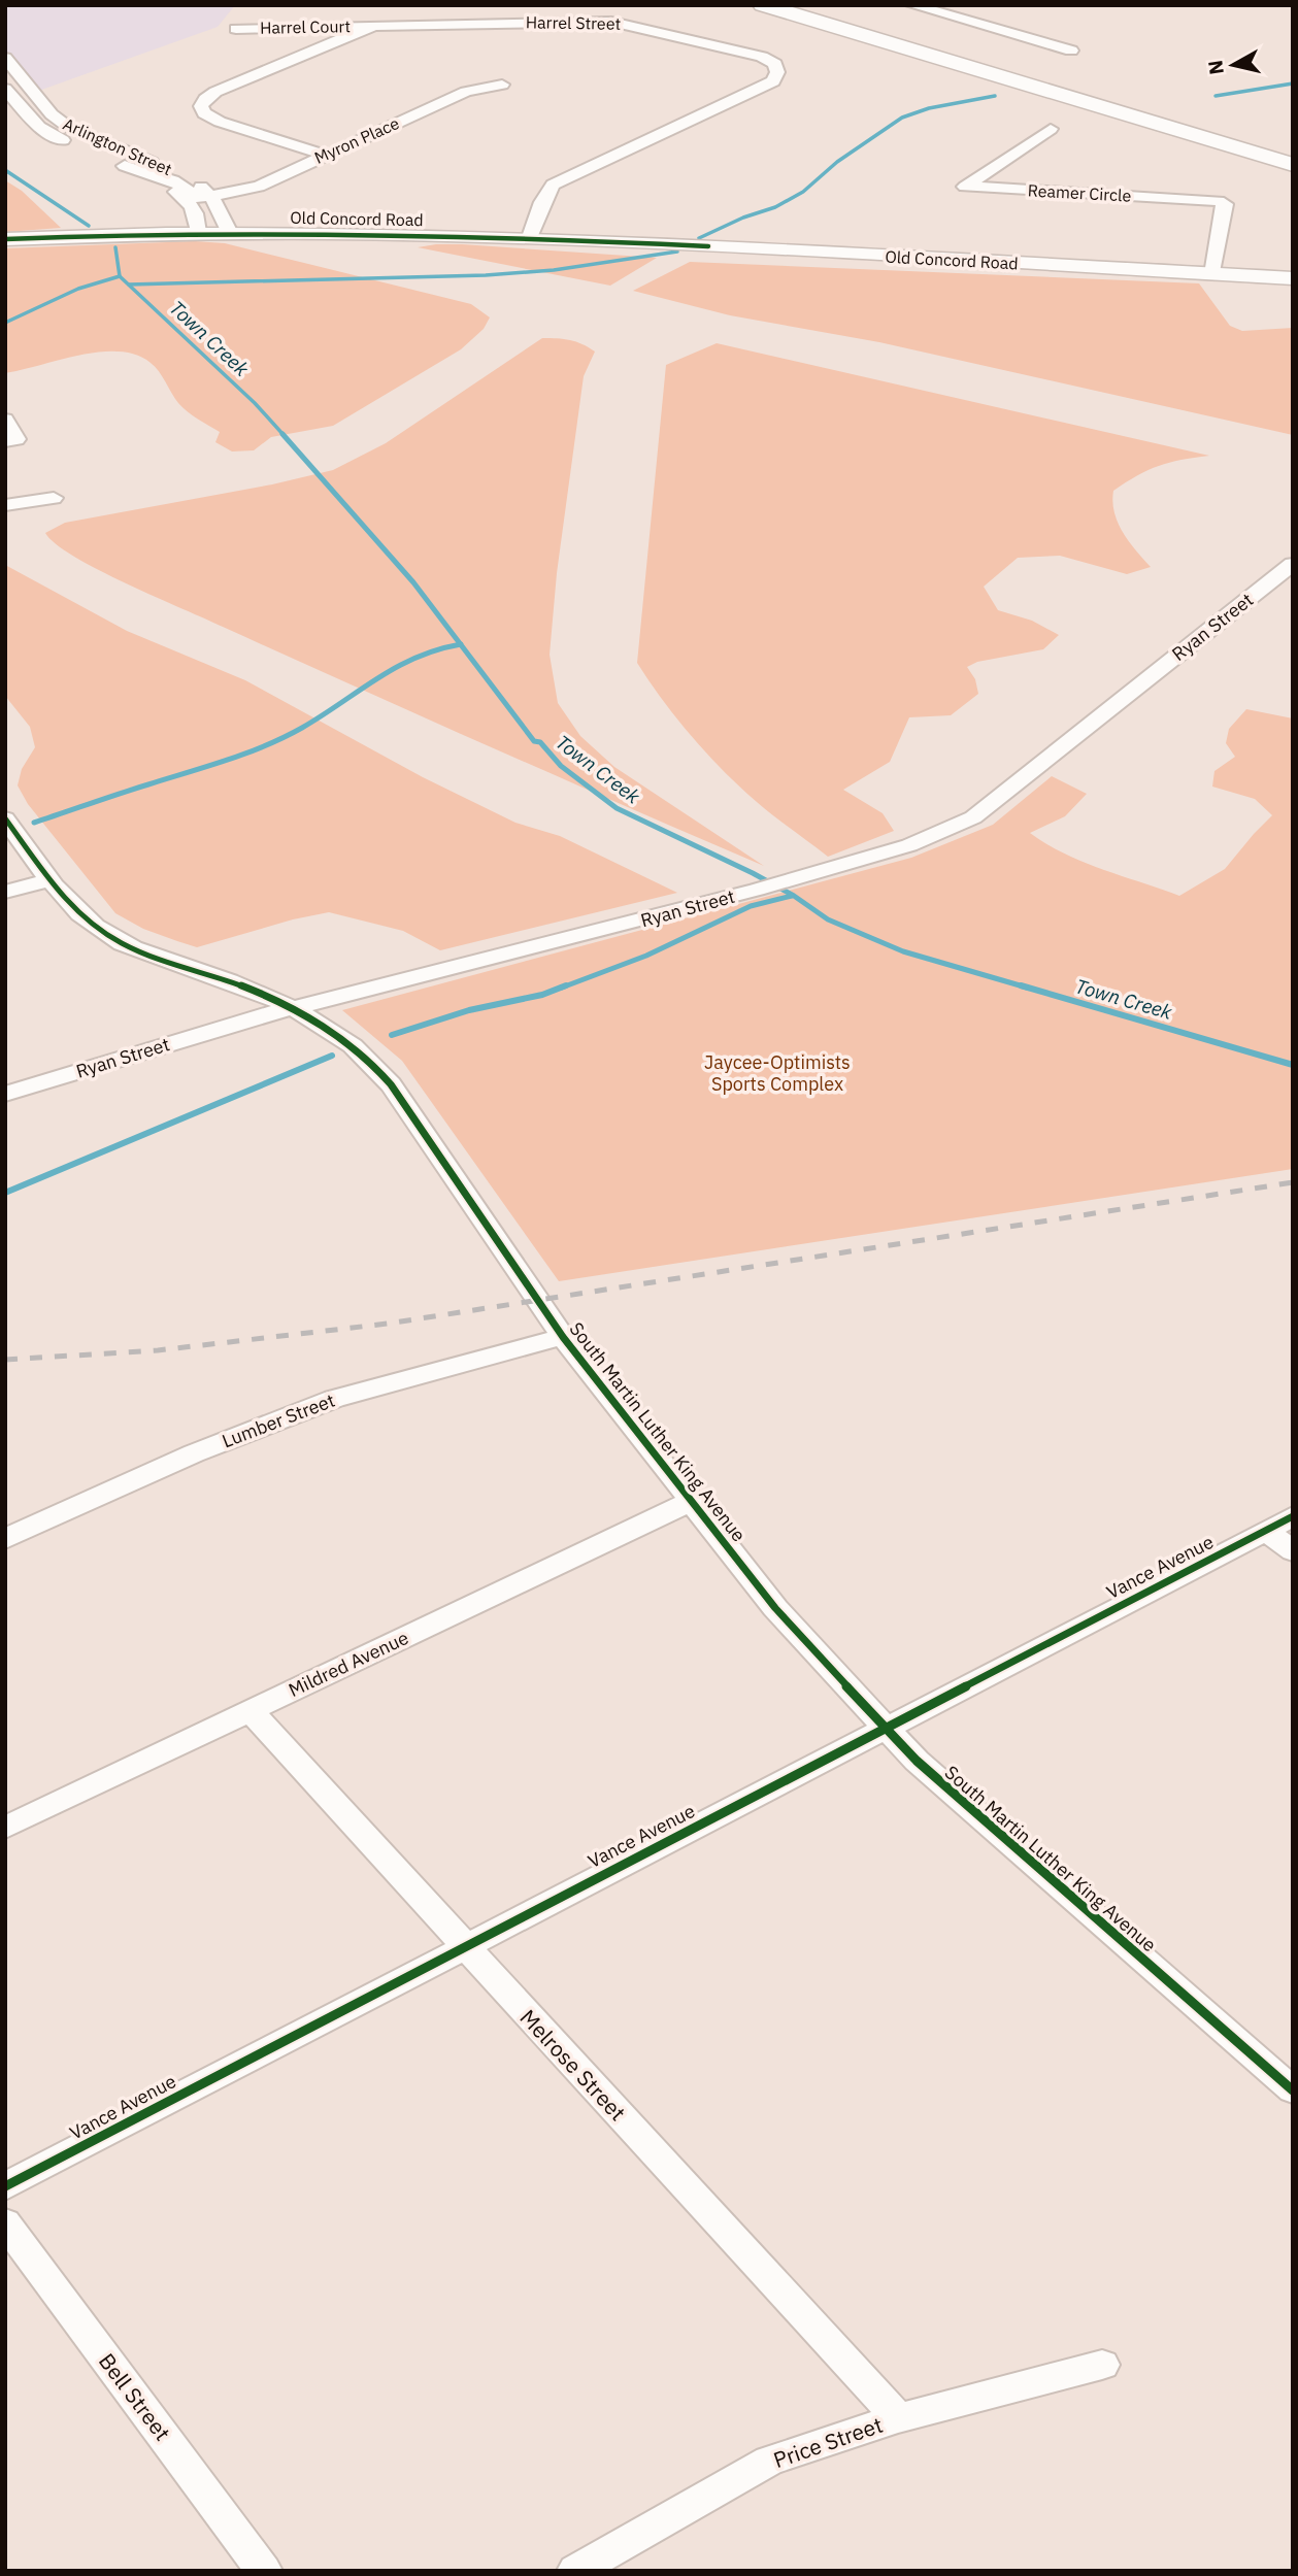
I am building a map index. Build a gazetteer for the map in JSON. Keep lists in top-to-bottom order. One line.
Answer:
{"streets":{"main road":["Old Concord Road"],"street":["Harrel Street","Harrel Court","Myron Place","Arlington Street","Reamer Circle","Ryan Street","Lumber Street","South Martin Luther King Avenue","Vance Avenue","Mildred Avenue","Melrose Street","Bell Street","Price Street"]},"crossings":[["Harrel Street","Harrel Court"],["Harrel Street","Myron Place"],["Harrel Street","Old Concord Road"],["Myron Place","Arlington Street"],["Arlington Street","Old Concord Road"],["Reamer Circle","Old Concord Road"],["Ryan Street","South Martin Luther King Avenue"],["Lumber Street","South Martin Luther King Avenue"],["South Martin Luther King Avenue","Vance Avenue"],["South Martin Luther King Avenue","Mildred Avenue"],["Vance Avenue","Melrose Street"],["Mildred Avenue","Melrose Street"],["Melrose Street","Price Street"]],"water":["Town Creek"],"parks":["Jaycee-Optimists Sports Complex"],"north":"left"}
